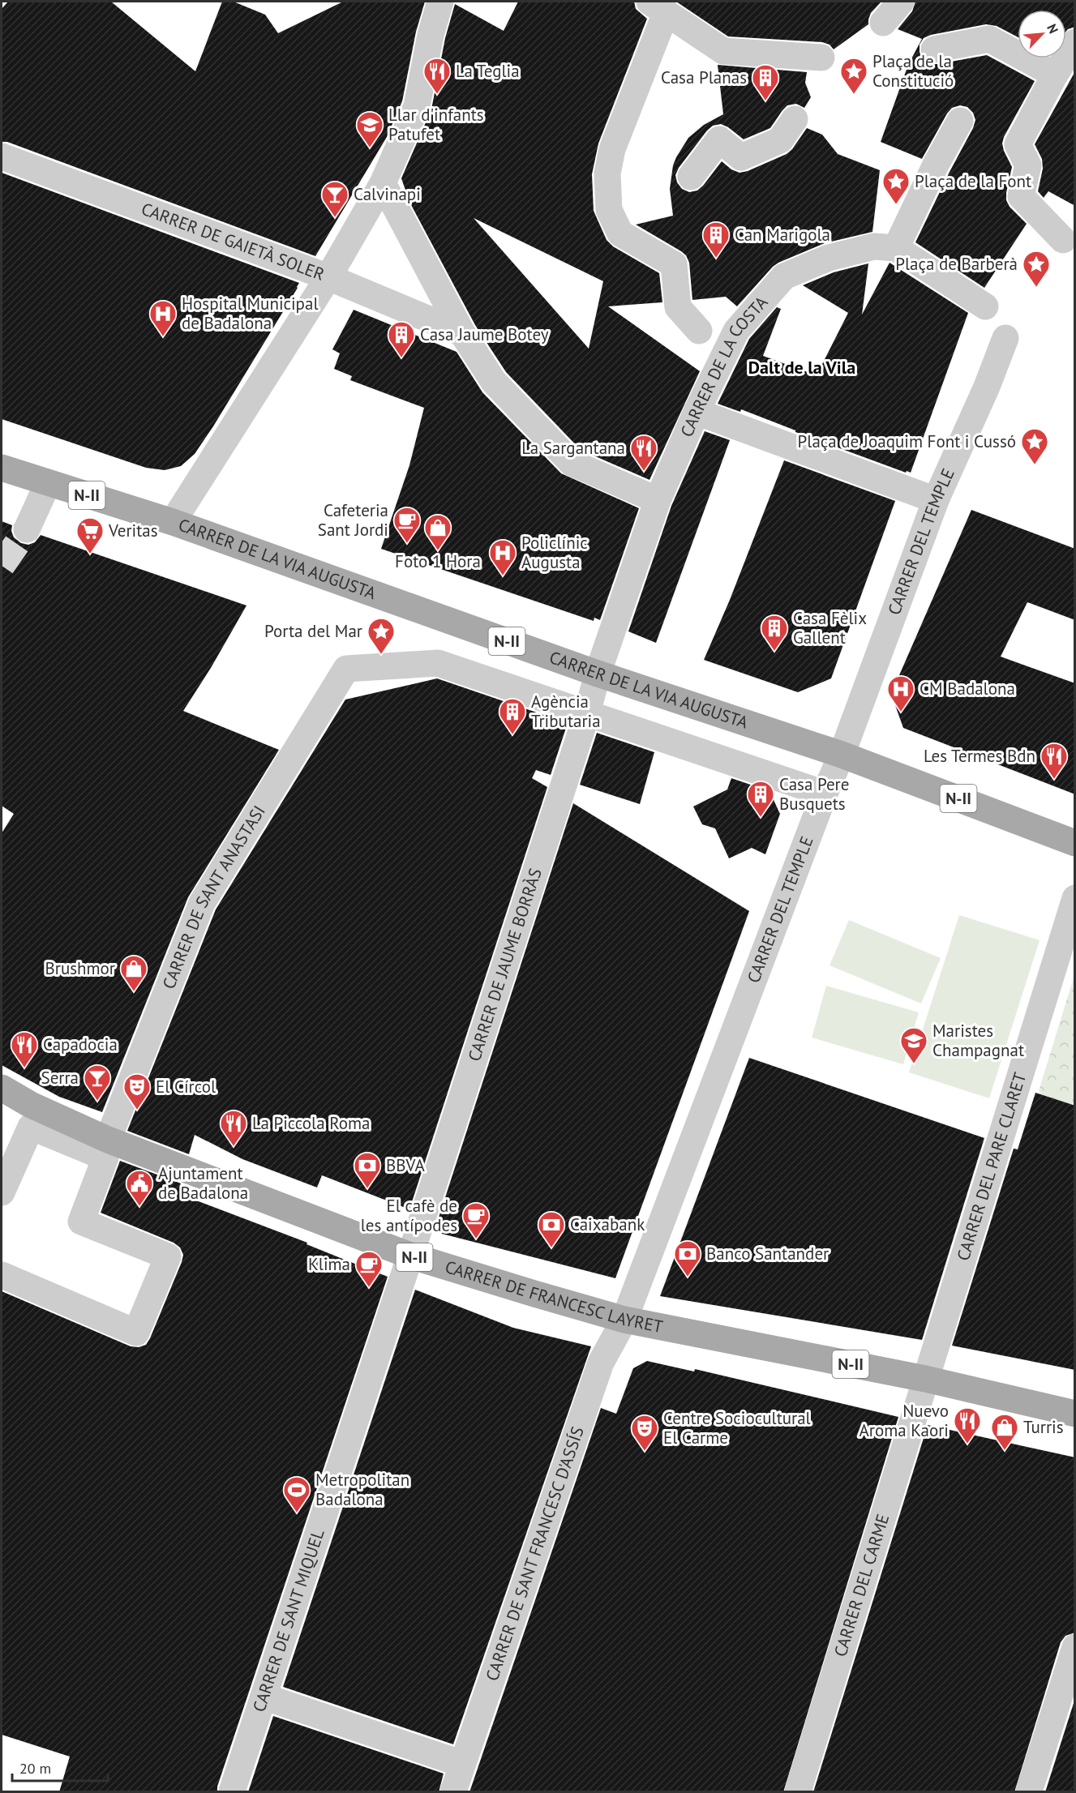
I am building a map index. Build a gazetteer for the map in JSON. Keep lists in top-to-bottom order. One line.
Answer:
{"streets":{"main road":["N-II","CARRER DE LA VIA AUGUSTA","CARRER DE FRANCESC LAYRET"],"street":["CARRER DE GAIETÀ SOLER","CARRER DE LA COSTA","CARRER DEL TEMPLE","CARRER DE SANT ANASTASI","CARRER DE JAUME BORRÀS","CARRER DEL PARE CLARET","CARRER DE SANT FRANCESC D'ASSÍS","CARRER DEL CARME","CARRER DE SANT MIQUEL"]},"crossings":[["CARRER DE LA COSTA","CARRER DE LA VIA AUGUSTA"],["CARRER DE LA COSTA","CARRER DE JAUME BORRÀS"],["CARRER DEL TEMPLE","CARRER DE LA VIA AUGUSTA"],["CARRER DEL TEMPLE","CARRER DE FRANCESC LAYRET"],["CARRER DEL TEMPLE","CARRER DE SANT FRANCESC D'ASSÍS"],["CARRER DE LA VIA AUGUSTA","CARRER DE JAUME BORRÀS"],["CARRER DE SANT ANASTASI","CARRER DE JAUME BORRÀS"],["CARRER DE SANT ANASTASI","CARRER DE FRANCESC LAYRET"],["CARRER DE JAUME BORRÀS","CARRER DE FRANCESC LAYRET"],["CARRER DE JAUME BORRÀS","CARRER DE SANT MIQUEL"],["CARRER DEL PARE CLARET","CARRER DE FRANCESC LAYRET"],["CARRER DEL PARE CLARET","CARRER DEL CARME"],["CARRER DE FRANCESC LAYRET","CARRER DE SANT FRANCESC D'ASSÍS"],["CARRER DE FRANCESC LAYRET","CARRER DEL CARME"],["CARRER DE FRANCESC LAYRET","CARRER DE SANT MIQUEL"]],"districts":["Dalt de la Vila"],"places":{"restaurant":["La Teglia","La Sargantana","Les Termes Bdn","Capadocia","La Piccola Roma","Nuevo Aroma Kaori"],"place":["Plaça de la Constitució","Plaça de la Font","Plaça de Barberà","Plaça de Joaquim Font i Cussó","Porta del Mar"],"building":["Casa Planas","Can Marigola","Casa Jaume Botey","Casa Fèlix Gallent","Agència Tributaria","Casa Pere Busquets"],"school or university":["Llar d'infants Patufet","Maristes Champagnat"],"bar":["Calvinapi","Serra"],"hospital":["Hospital Municipal de Badalona","Policlínic Augusta","CM Badalona"],"cafe":["Cafeteria Sant Jordi","El cafè de les antípodes","Klima"],"shop":["Foto 1 Hora","Brushmor","Turris"],"supermarket":["Veritas"],"theatre":["El Círcol","Centre Sociocultural El Carme"],"bank":["BBVA","Caixabank","Banco Santander"],"public building":["Ajuntament de Badalona"],"sports":["Metropolitan Badalona"]},"scale_bar":"20 m","north":"top right"}
